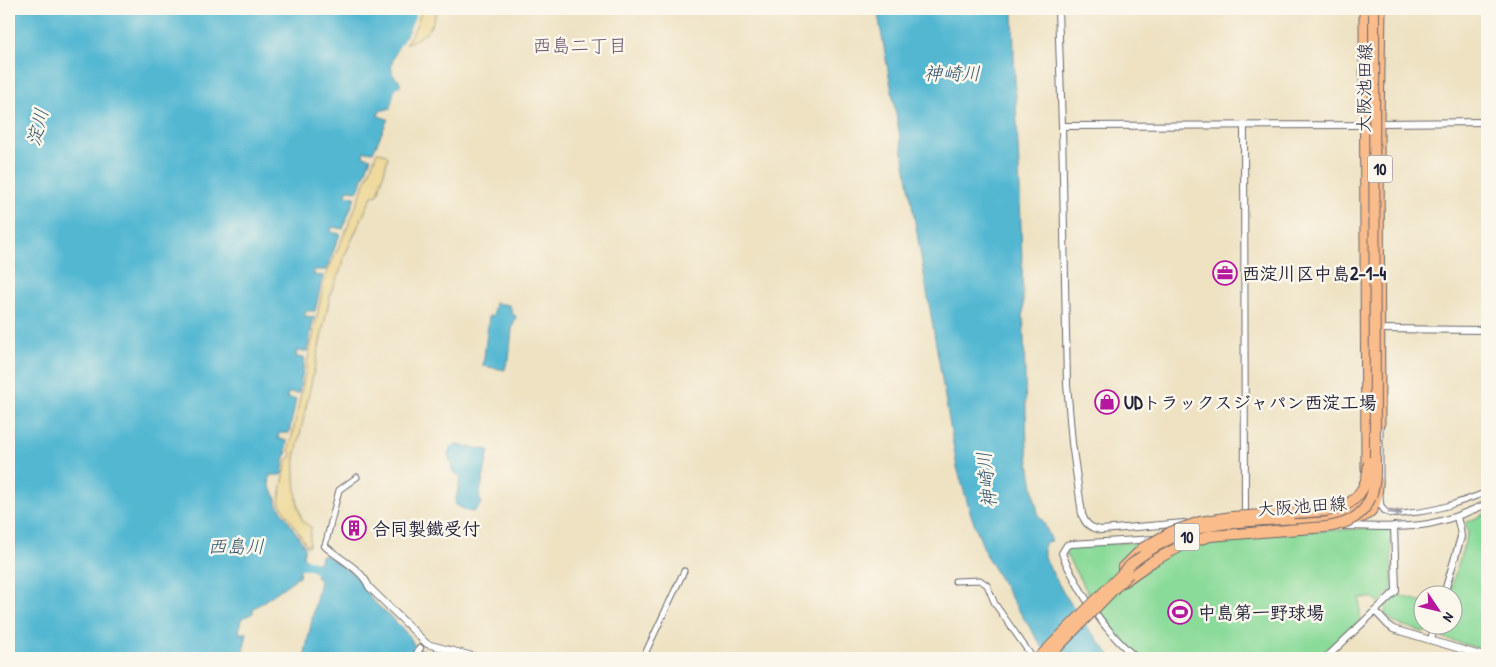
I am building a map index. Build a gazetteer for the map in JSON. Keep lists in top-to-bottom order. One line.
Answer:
{"streets":{"main road":["大阪池田線","10"]},"districts":["西島二丁目"],"water":["神崎川","淀川","西島川"],"places":{"office":["西淀川区中島2-1-4"],"shop":["UDトラックスジャパン西淀工場"],"building":["合同製鐵受付"],"sports":["中島第一野球場"]},"north":"bottom right"}
